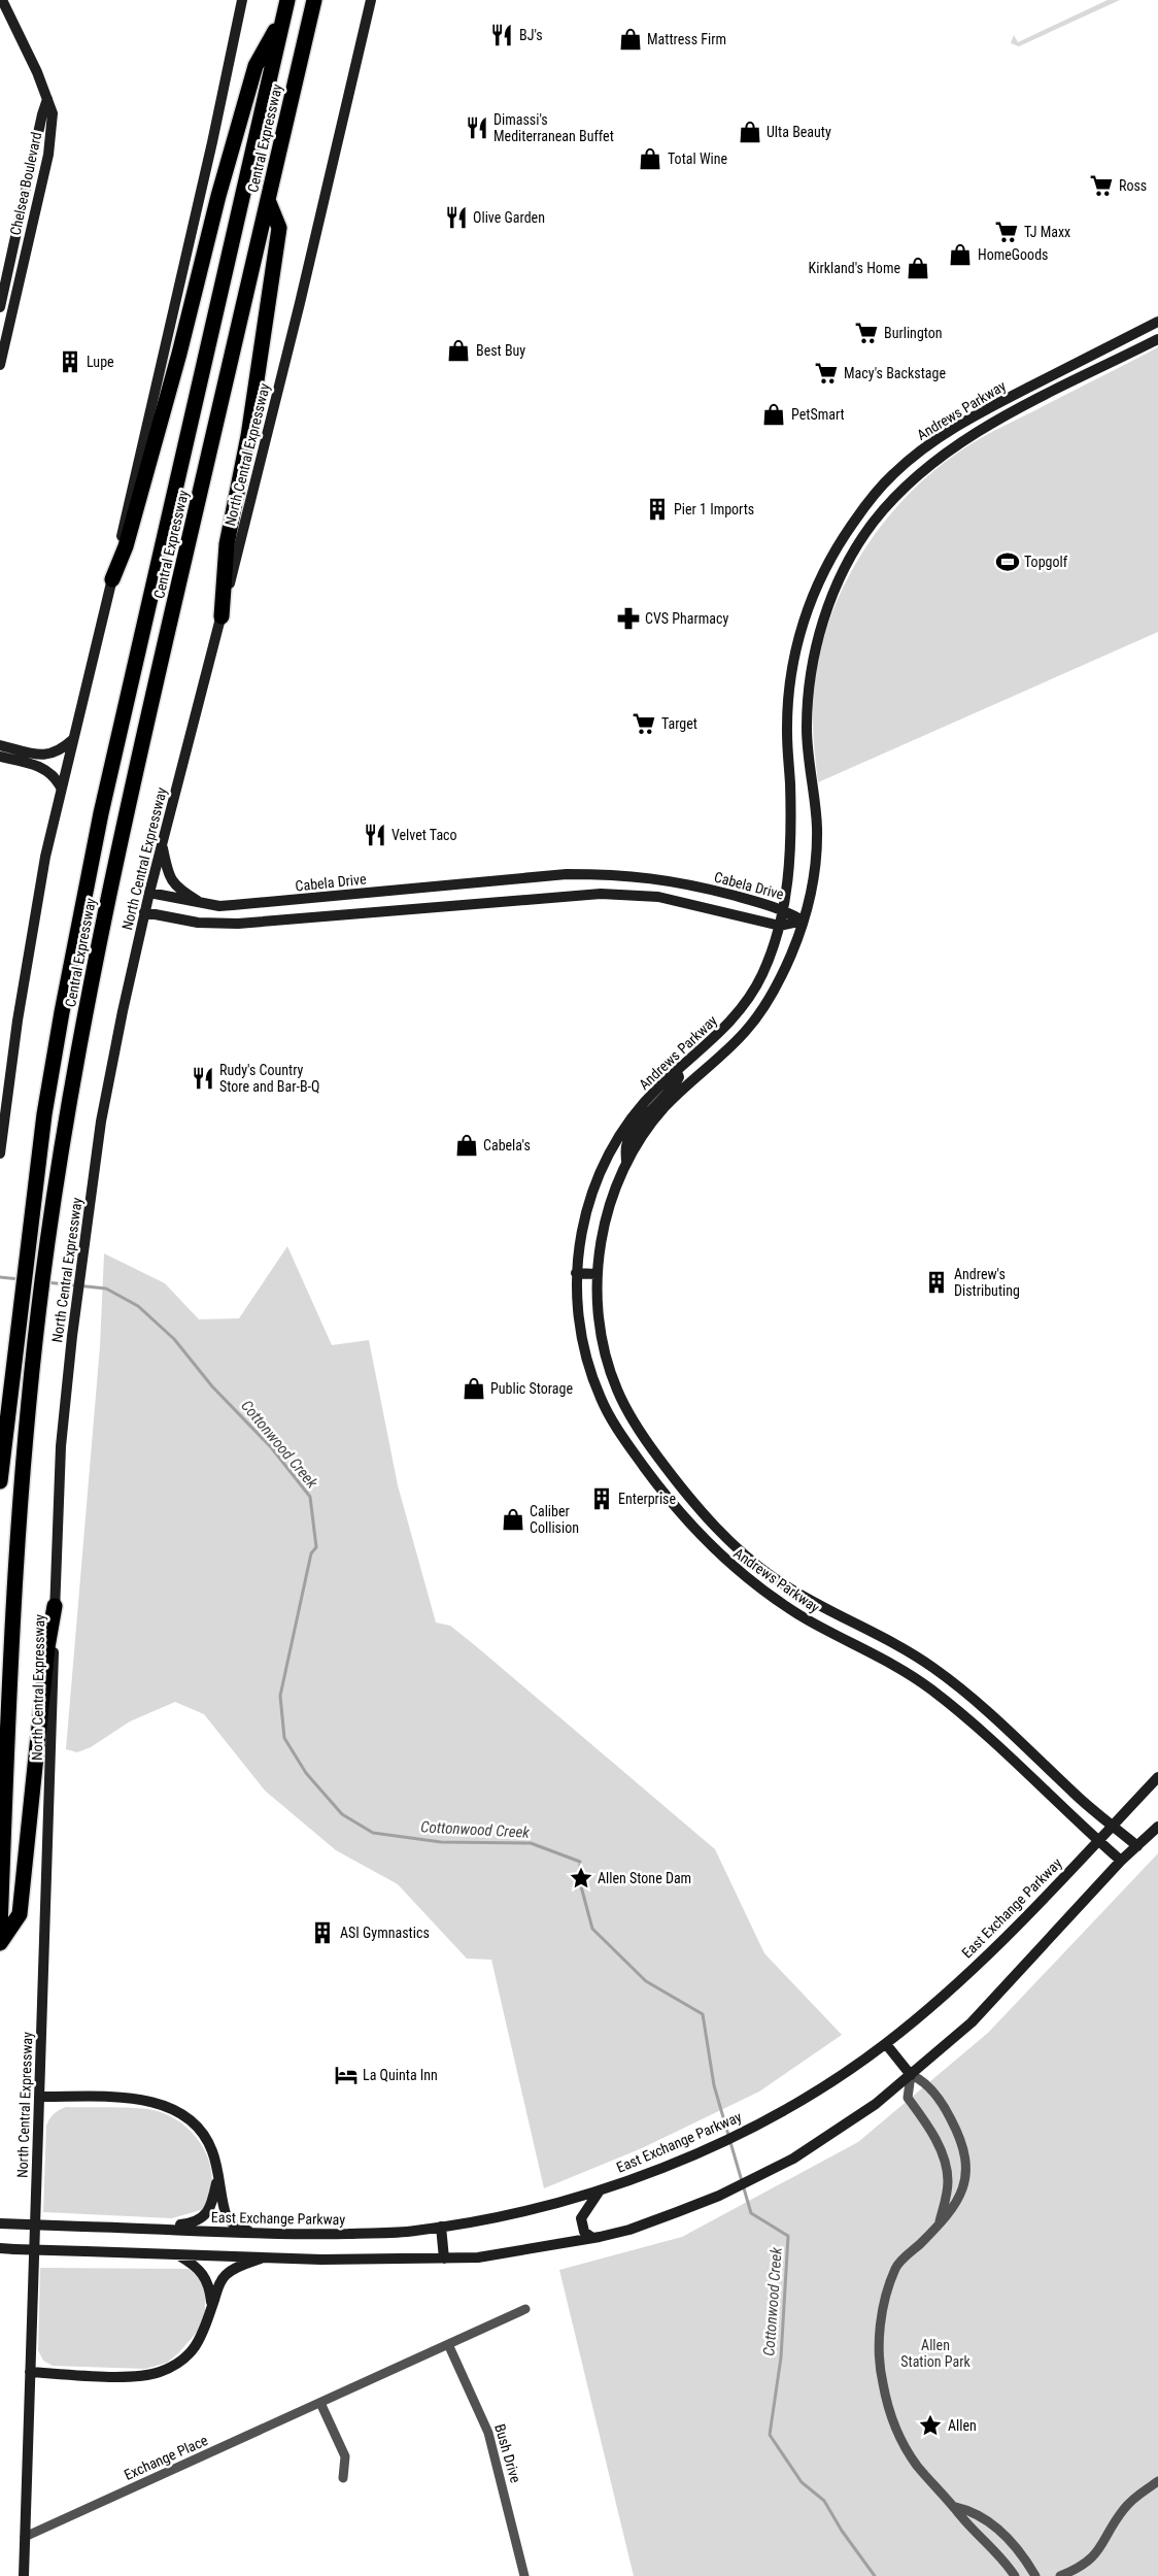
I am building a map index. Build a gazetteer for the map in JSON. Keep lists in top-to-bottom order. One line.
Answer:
{"streets":{"highway":["Central Expressway"],"main road":["Chelsea Boulevard","Andrews Parkway","North Central Expressway","Cabela Drive","East Exchange Parkway"],"street":["Bush Drive","Exchange Place"]},"crossings":[["Andrews Parkway","Cabela Drive"],["Andrews Parkway","East Exchange Parkway"],["North Central Expressway","Cabela Drive"],["North Central Expressway","Exchange Place"],["Bush Drive","Exchange Place"]],"water":["Cottonwood Creek"],"parks":["Allen Station Park"],"places":{"restaurant":["BJ's","Dimassi's Mediterranean Buffet","Olive Garden","Velvet Taco","Rudy's Country Store and Bar-B-Q"],"shop":["Mattress Firm","Ulta Beauty","Total Wine","HomeGoods","Kirkland's Home","Best Buy","PetSmart","Cabela's","Public Storage","Caliber Collision"],"supermarket":["Ross","TJ Maxx","Burlington","Macy's Backstage","Target"],"building":["Lupe","Pier 1 Imports","Andrew's Distributing","Enterprise","ASI Gymnastics"],"sports":["Topgolf"],"pharmacy":["CVS Pharmacy"],"place":["Allen Stone Dam","Allen"],"hotel":["La Quinta Inn"]}}
